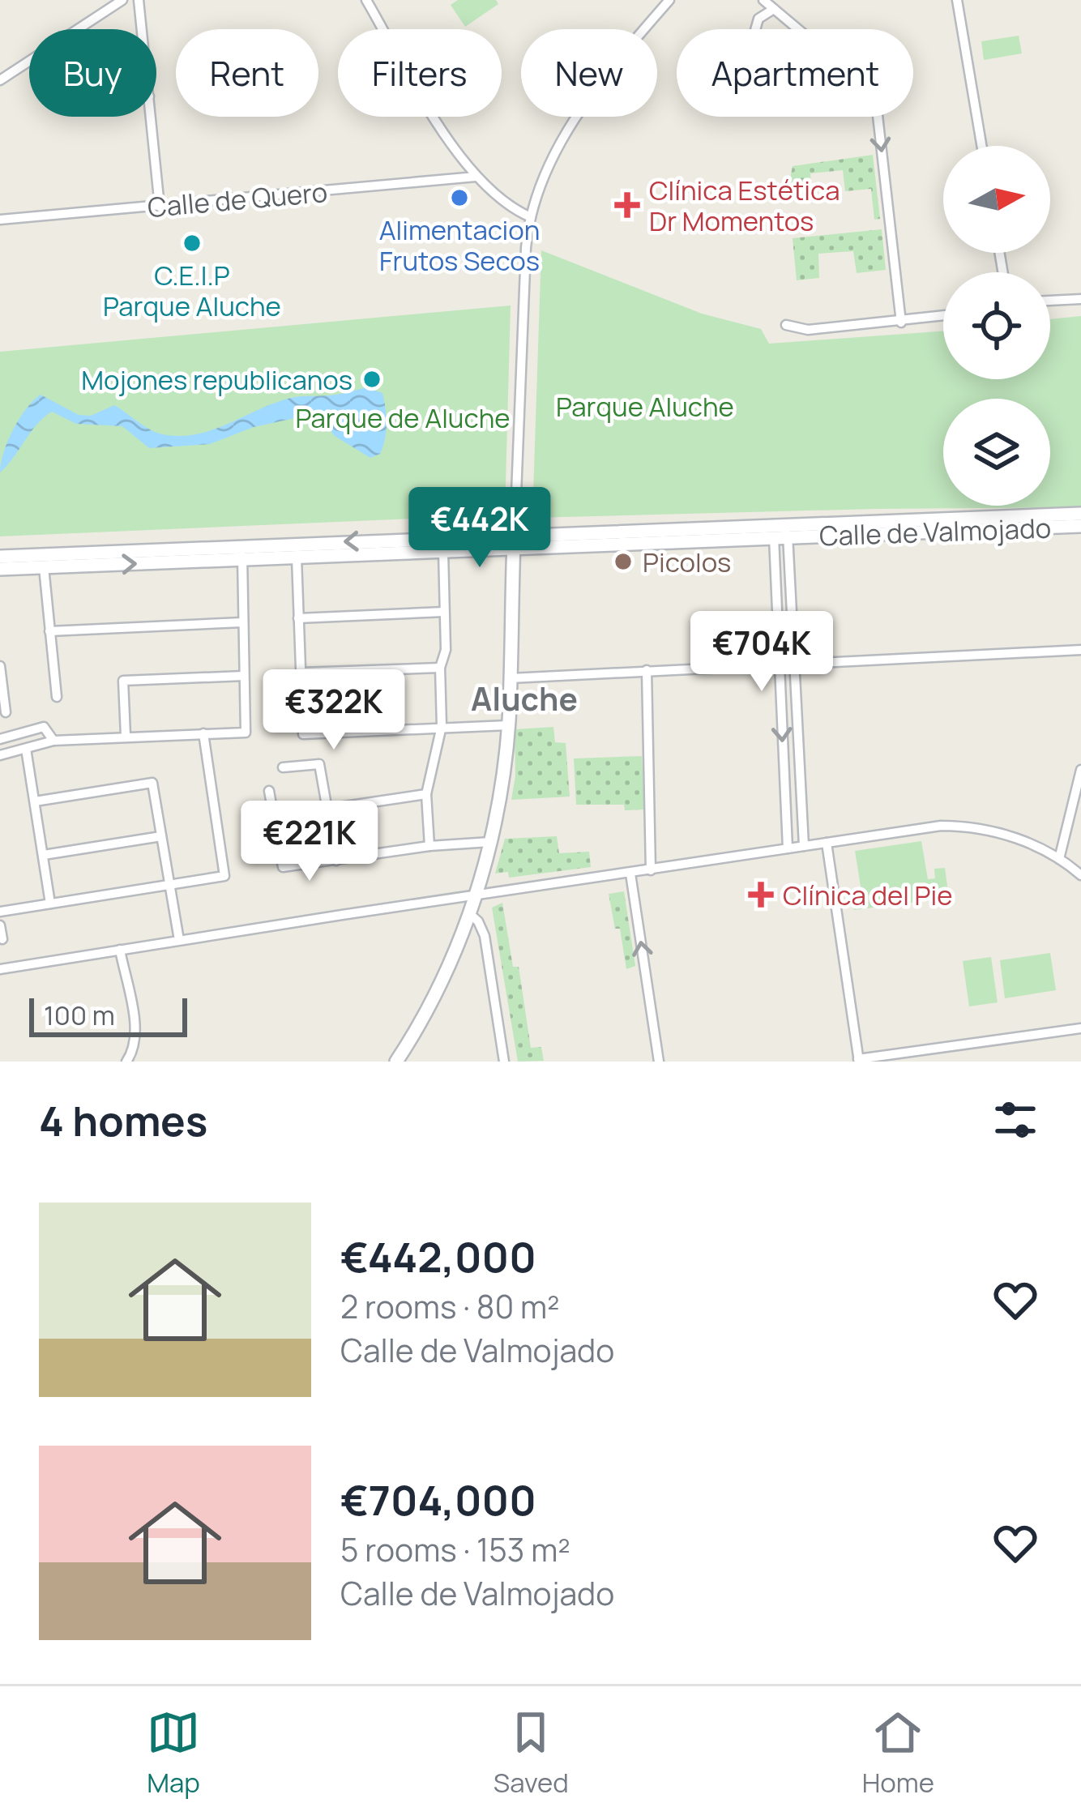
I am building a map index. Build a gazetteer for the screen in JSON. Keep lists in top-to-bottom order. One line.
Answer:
{"streets":{"street":["Calle de Quero","Calle de Valmojado"]},"districts":["Aluche"],"parks":["Parque Aluche","Parque de Aluche"],"places":{"other":["Alimentacion Frutos Secos","C.E.I.P Parque Aluche","Mojones republicanos","Picolos"],"health":["Clínica Estética Dr Momentos","Clínica del Pie"]},"scale_bar":"100 m","north":"right","page":{"chip":["Buy","Rent","Filters","New","Apartment"],"price":["€442K","€704K","€322K","€221K"],"scale":"100 m","heading":"4 homes","list":[{"name":"€442,000","note":"2 rooms · 80 m² · Calle de Valmojado"},{"name":"€704,000","note":"5 rooms · 153 m² · Calle de Valmojado"}],"tabs":["Map","Saved","Home"]}}
